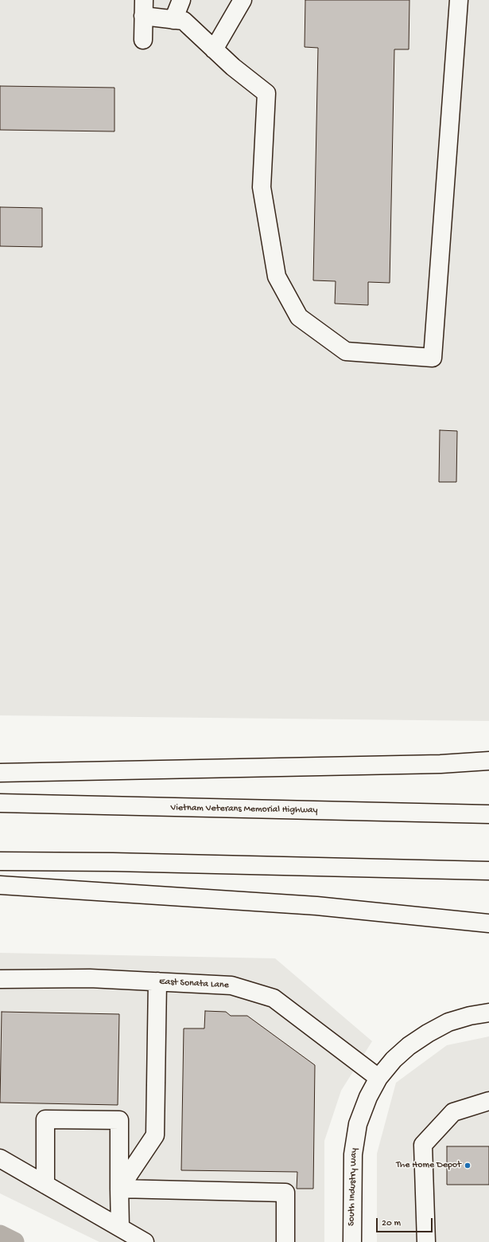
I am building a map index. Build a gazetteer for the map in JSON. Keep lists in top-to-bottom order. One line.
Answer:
{"streets":{"main road":["Vietnam Veterans Memorial Highway","East Sonata Lane","South Industry Way"]},"crossings":[["East Sonata Lane","South Industry Way"]],"places":["The Home Depot"],"scale_bar":"20 m"}
